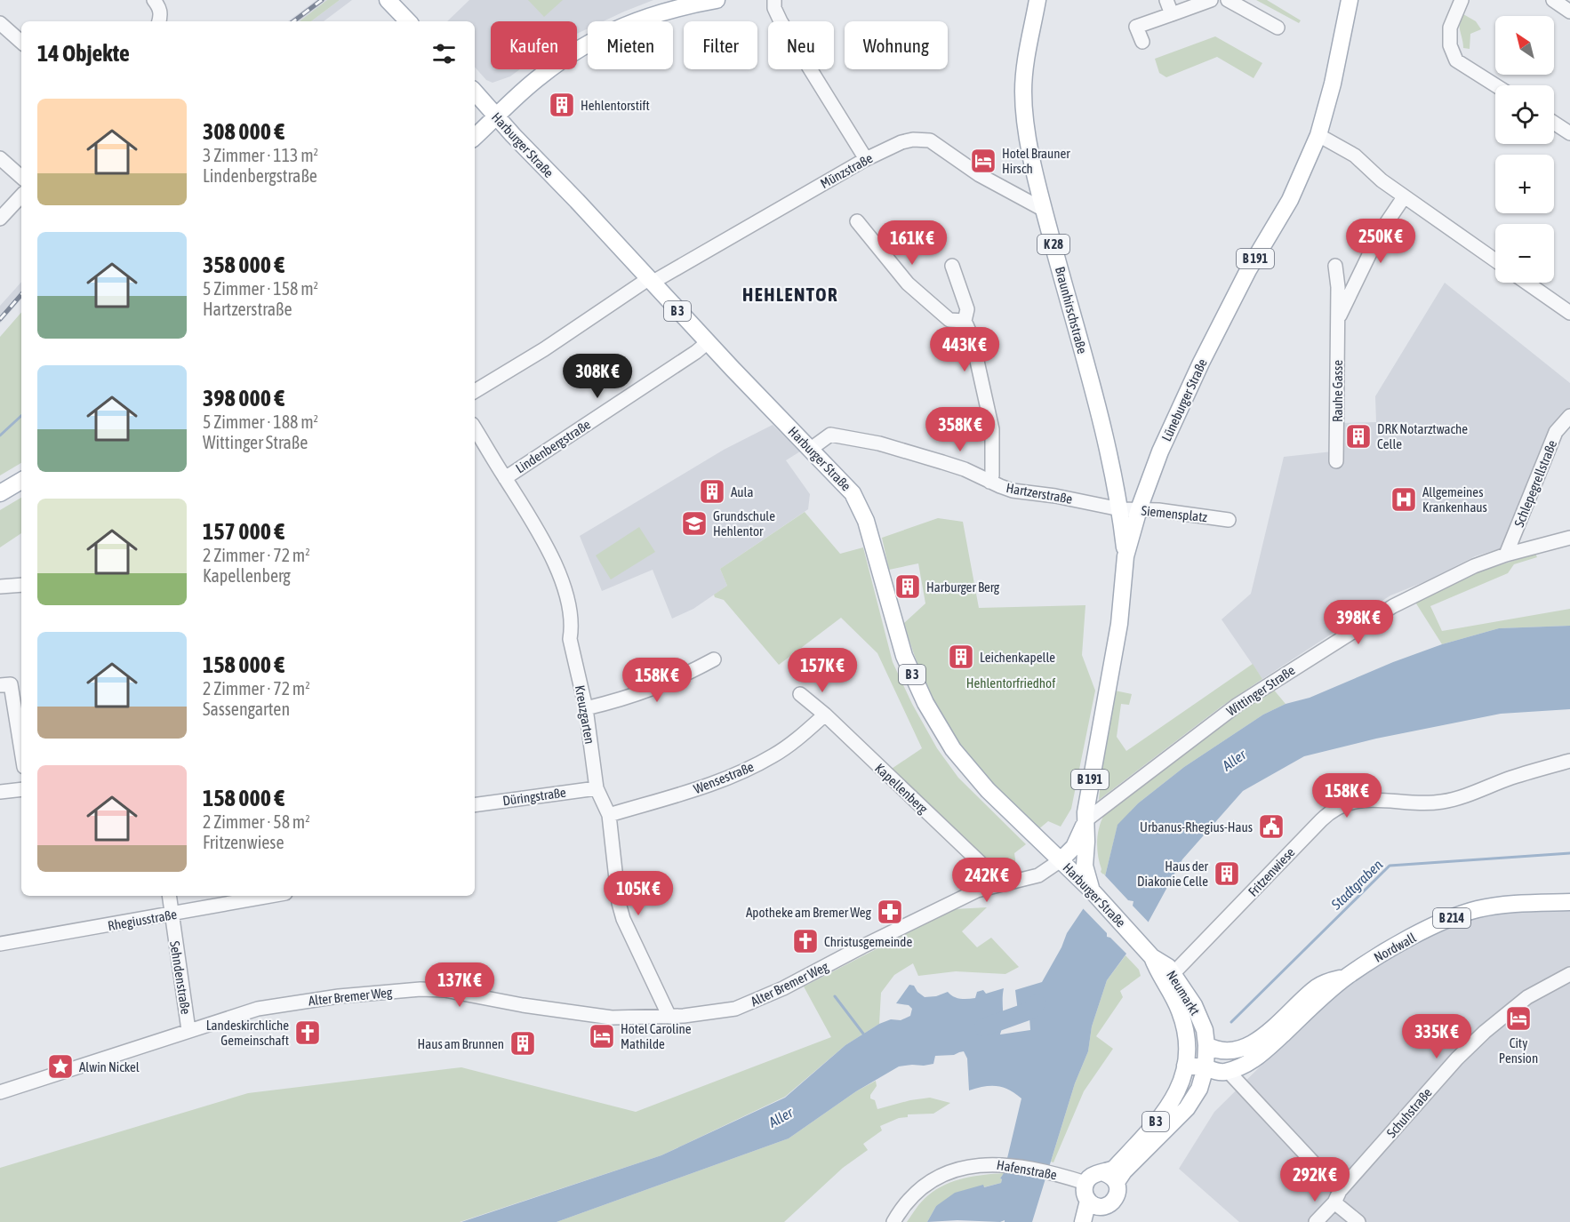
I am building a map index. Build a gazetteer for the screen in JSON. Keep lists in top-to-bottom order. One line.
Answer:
{"streets":{"main road":["Harburger Straße","K 28","B 191","Braunhirschstraße","B 3","Lüneburger Straße","B 214","Nordwall","Neumarkt"],"street":["Münzstraße","Rauhe Gasse","Lindenbergstraße","Schlepegrellstraße","Hartzerstraße","Siemensplatz","Wittinger Straße","Kreuzgarten","Wensestraße","Kapellenberg","Düringstraße","Fritzenwiese","Rhegiusstraße","Sehndenstraße","Alter Bremer Weg","Schuhstraße","Hafenstraße"]},"crossings":[["Harburger Straße","Münzstraße"],["Harburger Straße","Lüneburger Straße"],["Harburger Straße","Lindenbergstraße"],["Harburger Straße","Hartzerstraße"],["Harburger Straße","Alter Bremer Weg"],["Harburger Straße","Neumarkt"],["Münzstraße","Braunhirschstraße"],["Braunhirschstraße","Lüneburger Straße"],["Braunhirschstraße","Hartzerstraße"],["Braunhirschstraße","Siemensplatz"],["B 3","B 214"],["B 3","Neumarkt"],["B 3","Hafenstraße"],["Lüneburger Straße","Siemensplatz"],["Lüneburger Straße","Wittinger Straße"],["Lüneburger Straße","Alter Bremer Weg"],["Lindenbergstraße","Kreuzgarten"],["Schlepegrellstraße","Wittinger Straße"],["Hartzerstraße","Siemensplatz"],["Kreuzgarten","Wensestraße"],["Kreuzgarten","Düringstraße"],["Kreuzgarten","Alter Bremer Weg"],["Wensestraße","Kapellenberg"],["Kapellenberg","Alter Bremer Weg"],["Fritzenwiese","Neumarkt"],["B 214","Nordwall"],["B 214","Neumarkt"],["Rhegiusstraße","Sehndenstraße"],["Nordwall","Neumarkt"],["Sehndenstraße","Alter Bremer Weg"],["Neumarkt","Hafenstraße"]],"districts":["HEHLENTOR"],"water":["Aller","Stadtgraben"],"parks":["Hehlentorfriedhof"],"places":{"building":["Hehlentorstift","DRK Notarztwache Celle","Aula","Harburger Berg","Leichenkapelle","Haus der Diakonie Celle","Haus am Brunnen"],"hotel":["Hotel Brauner Hirsch","City Pension","Hotel Caroline Mathilde"],"hospital":["Allgemeines Krankenhaus"],"school or university":["Grundschule Hehlentor"],"public building":["Urbanus-Rhegius-Haus"],"pharmacy":["Apotheke am Bremer Weg"],"church":["Christusgemeinde","Landeskirchliche Gemeinschaft"],"place":["Alwin Nickel"]},"north":"top left","page":{"map_buttons":["+","−"],"chip":["Kaufen","Mieten","Filter","Neu","Wohnung"],"heading":"14 Objekte","list":[{"name":"308 000 €","note":"3 Zimmer · 113 m² · Lindenbergstraße"},{"name":"358 000 €","note":"5 Zimmer · 158 m² · Hartzerstraße"},{"name":"398 000 €","note":"5 Zimmer · 188 m² · Wittinger Straße"},{"name":"157 000 €","note":"2 Zimmer · 72 m² · Kapellenberg"},{"name":"158 000 €","note":"2 Zimmer · 72 m² · Sassengarten"},{"name":"158 000 €","note":"2 Zimmer · 58 m² · Fritzenwiese"}],"price":["250K €","161K €","443K €","308K €","358K €","398K €","157K €","158K €","158K €","242K €","105K €","137K €","335K €","292K €"]}}
